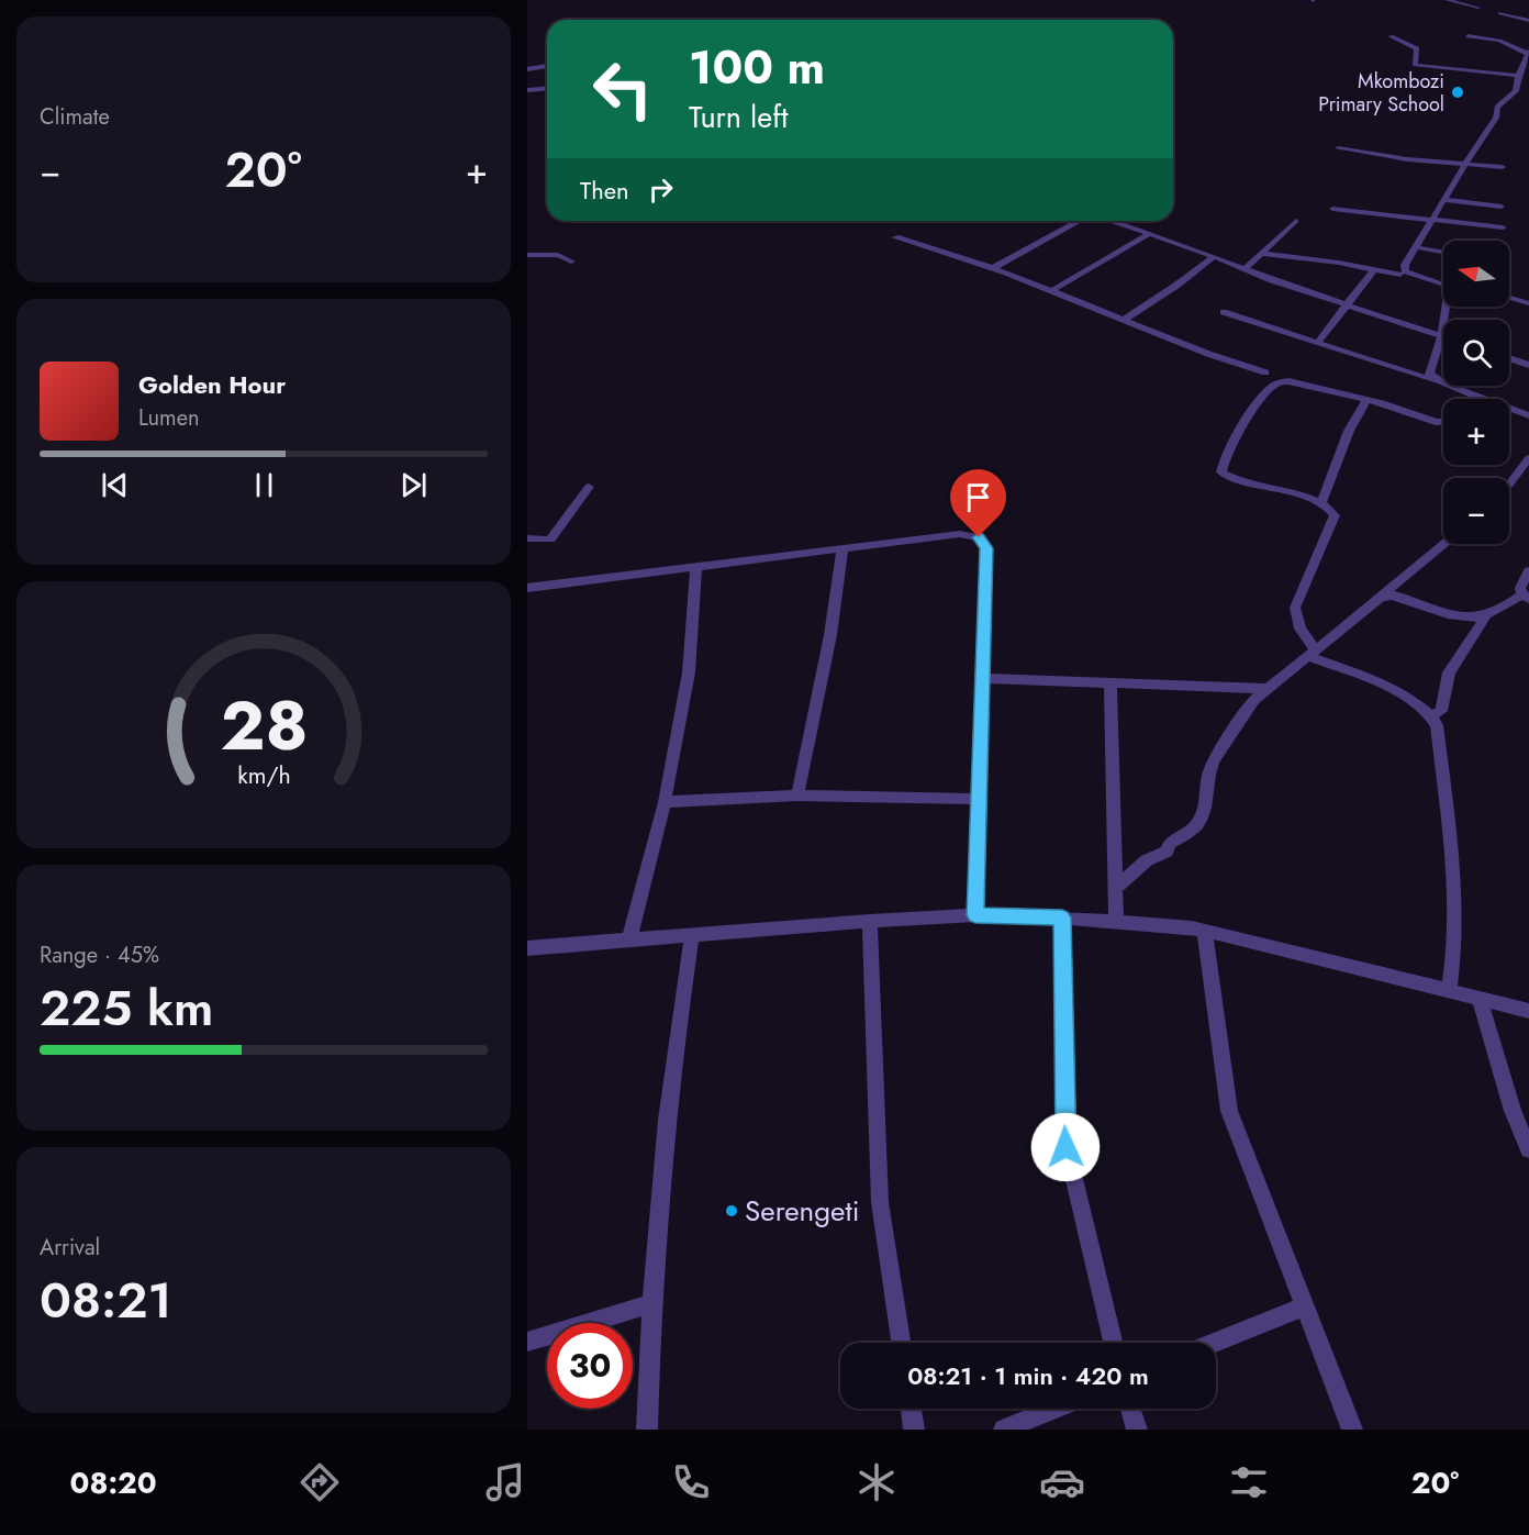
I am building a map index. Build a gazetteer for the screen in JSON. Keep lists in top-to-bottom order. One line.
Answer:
{"places":["Mkombozi Primary School","Serengeti"],"north":"left","page":{"tile":["Climate",["Range · 45%","225 km"],["Arrival","08:21"]],"turn":["100 m","Turn left"],"heat":["−","20°","+"],"then":"Then","map_buttons":["+","−"],"song":["Golden Hour","Lumen"],"limit":"30","trip":"08:21 · 1 min · 420 m","tabs":["08:20","20°"],"gauge":["28","km/h"]}}
